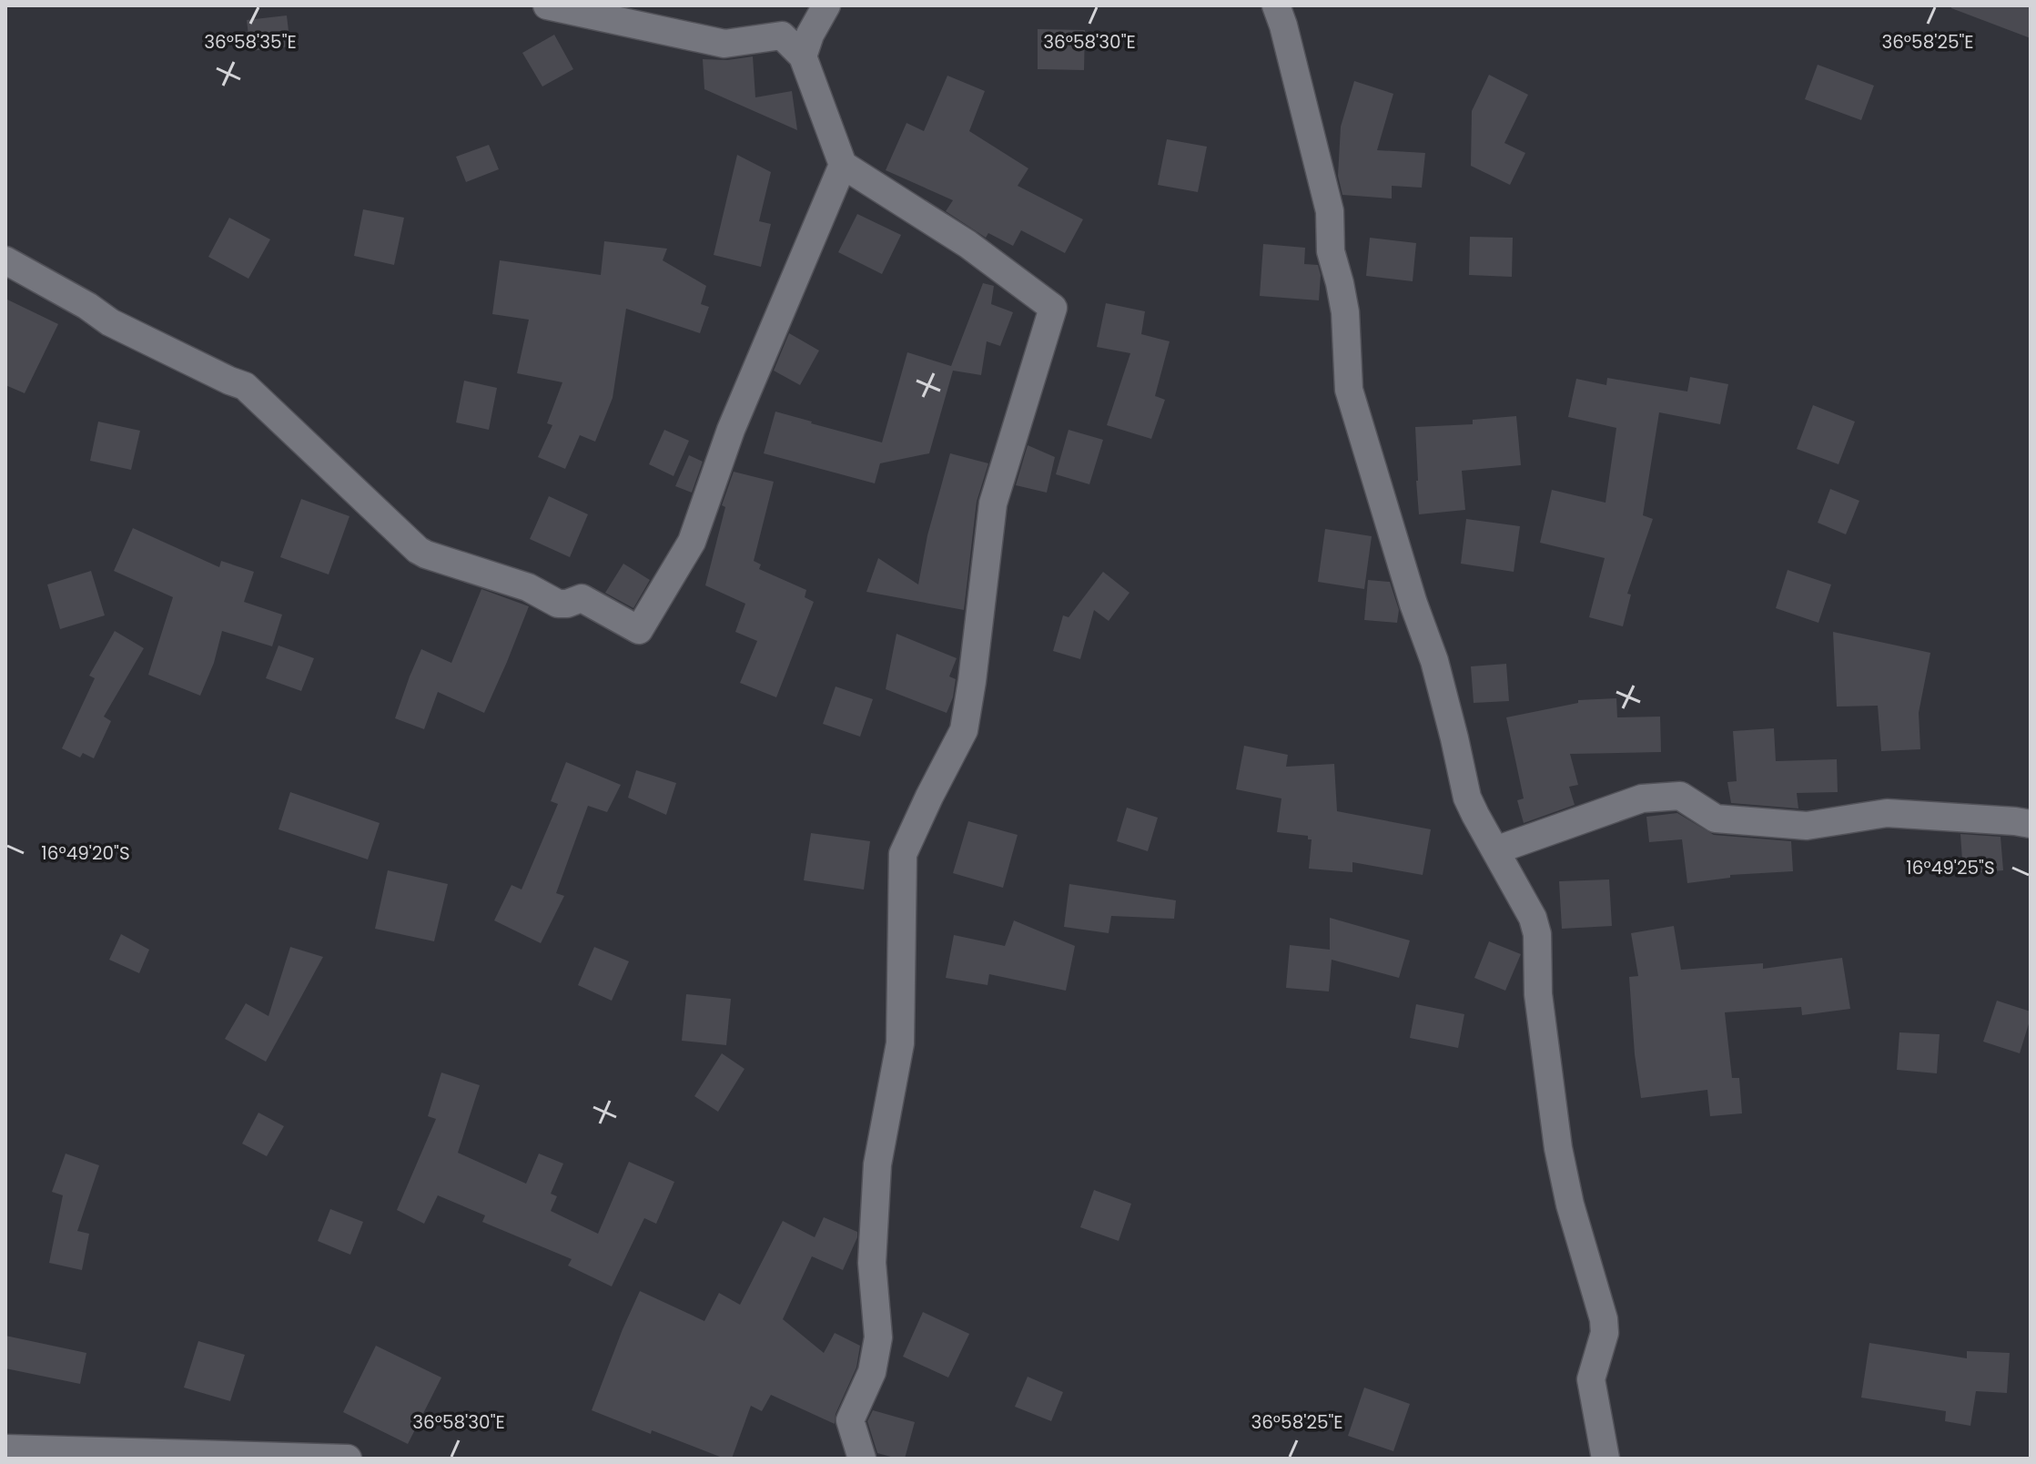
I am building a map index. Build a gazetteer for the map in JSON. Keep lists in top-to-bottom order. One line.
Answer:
{"coordinates":["36°58'35\"E","36°58'30\"E","36°58'25\"E","16°49'20\"S","16°49'25\"S"]}
